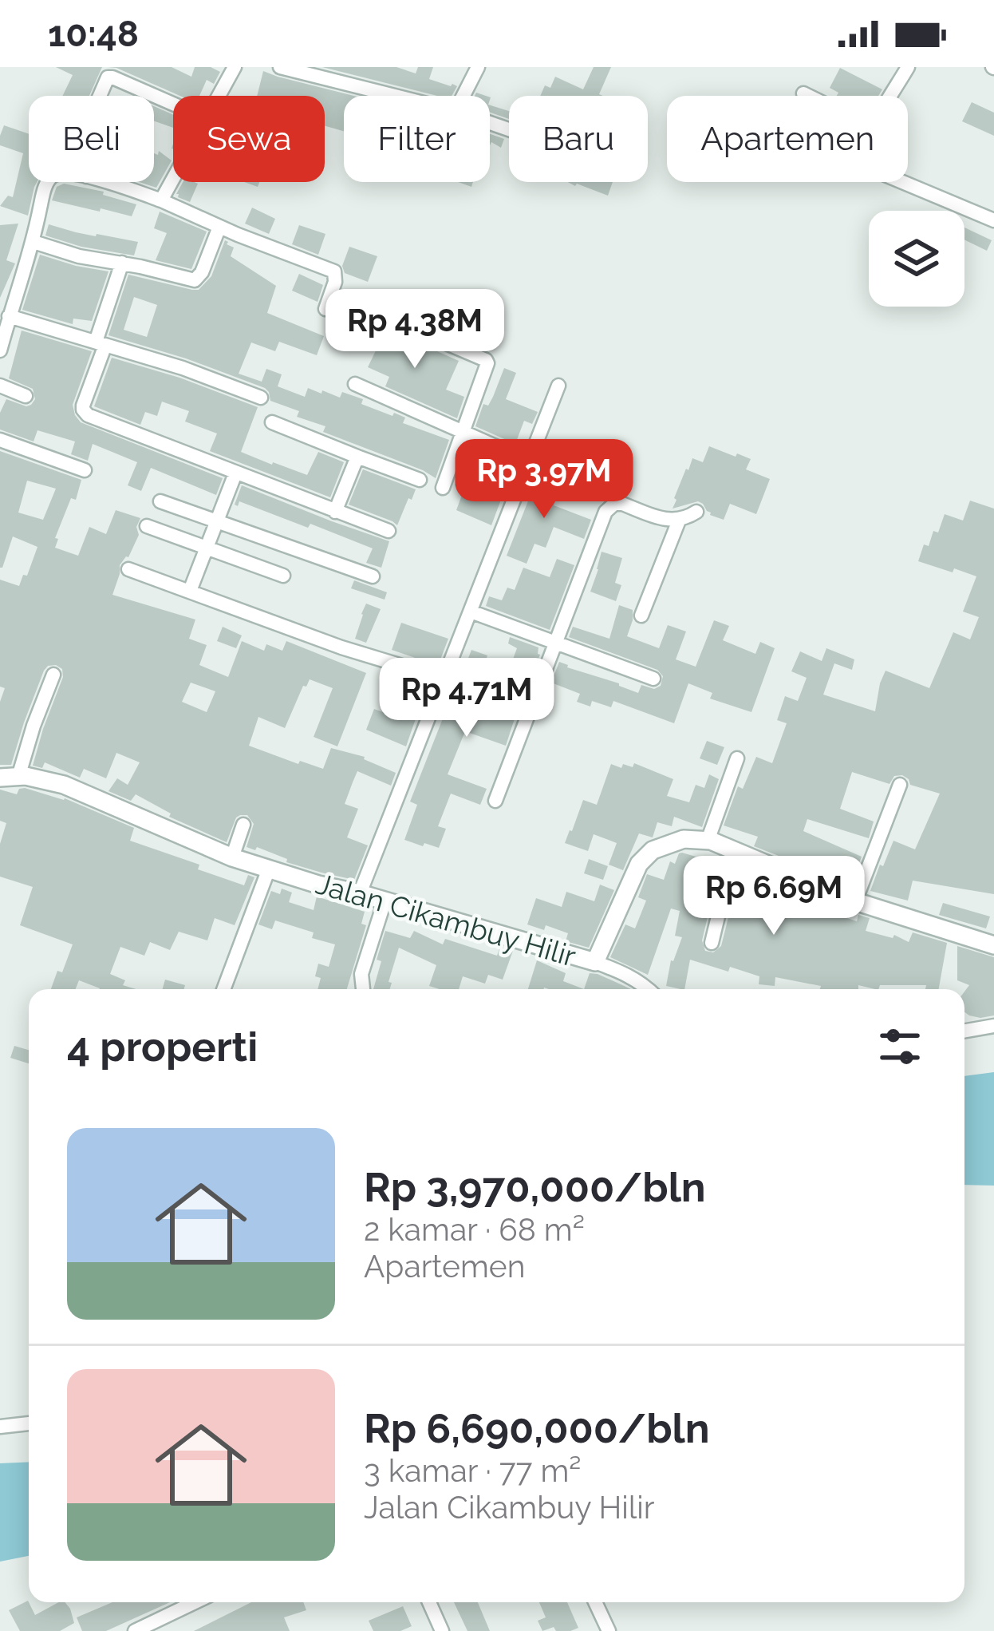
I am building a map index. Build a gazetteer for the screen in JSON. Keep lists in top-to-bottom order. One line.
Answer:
{"streets":{"street":["Jalan Cikambuy Hilir"]},"page":{"status":"10:48","chip":["Beli","Sewa","Filter","Baru","Apartemen"],"price":["Rp 4.38M","Rp 3.97M","Rp 4.71M","Rp 6.69M"],"heading":"4 properti","list":[{"name":"Rp 3,970,000/bln","note":"2 kamar · 68 m² · Apartemen"},{"name":"Rp 6,690,000/bln","note":"3 kamar · 77 m² · Jalan Cikambuy Hilir"}]}}
